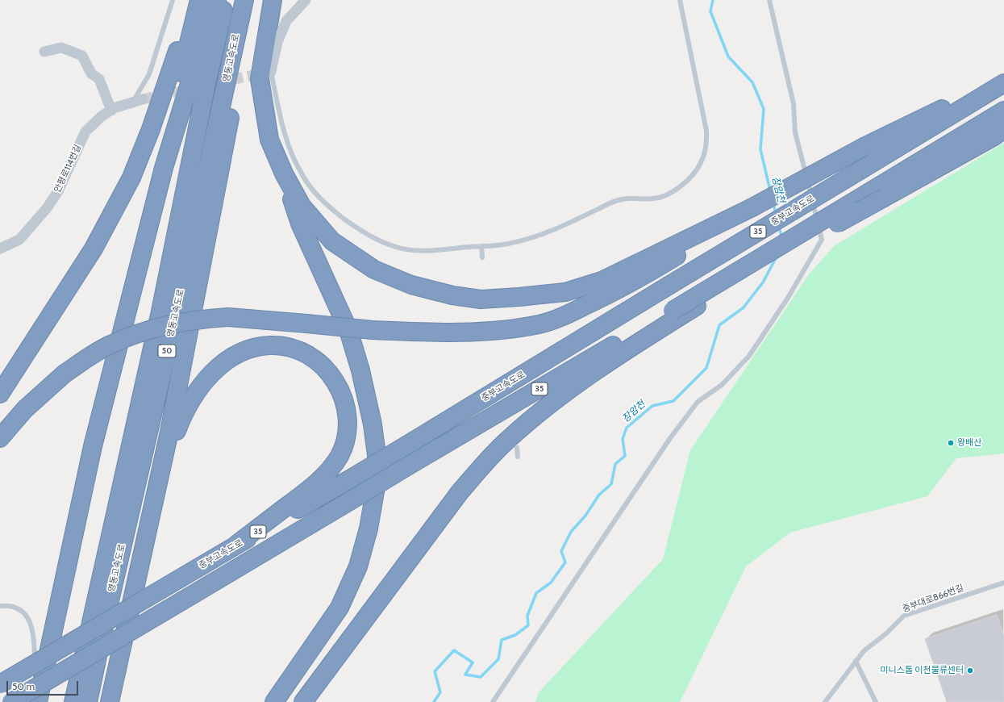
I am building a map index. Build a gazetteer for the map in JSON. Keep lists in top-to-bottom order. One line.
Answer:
{"streets":{"highway":["영동고속도로","중부고속도로","35","50"],"street":["안평로114번길"],"lane":["중부대로866번길"]},"water":["장암천"],"places":["왕배산","미니스톱 이천물류센터"],"scale_bar":"50 m"}
